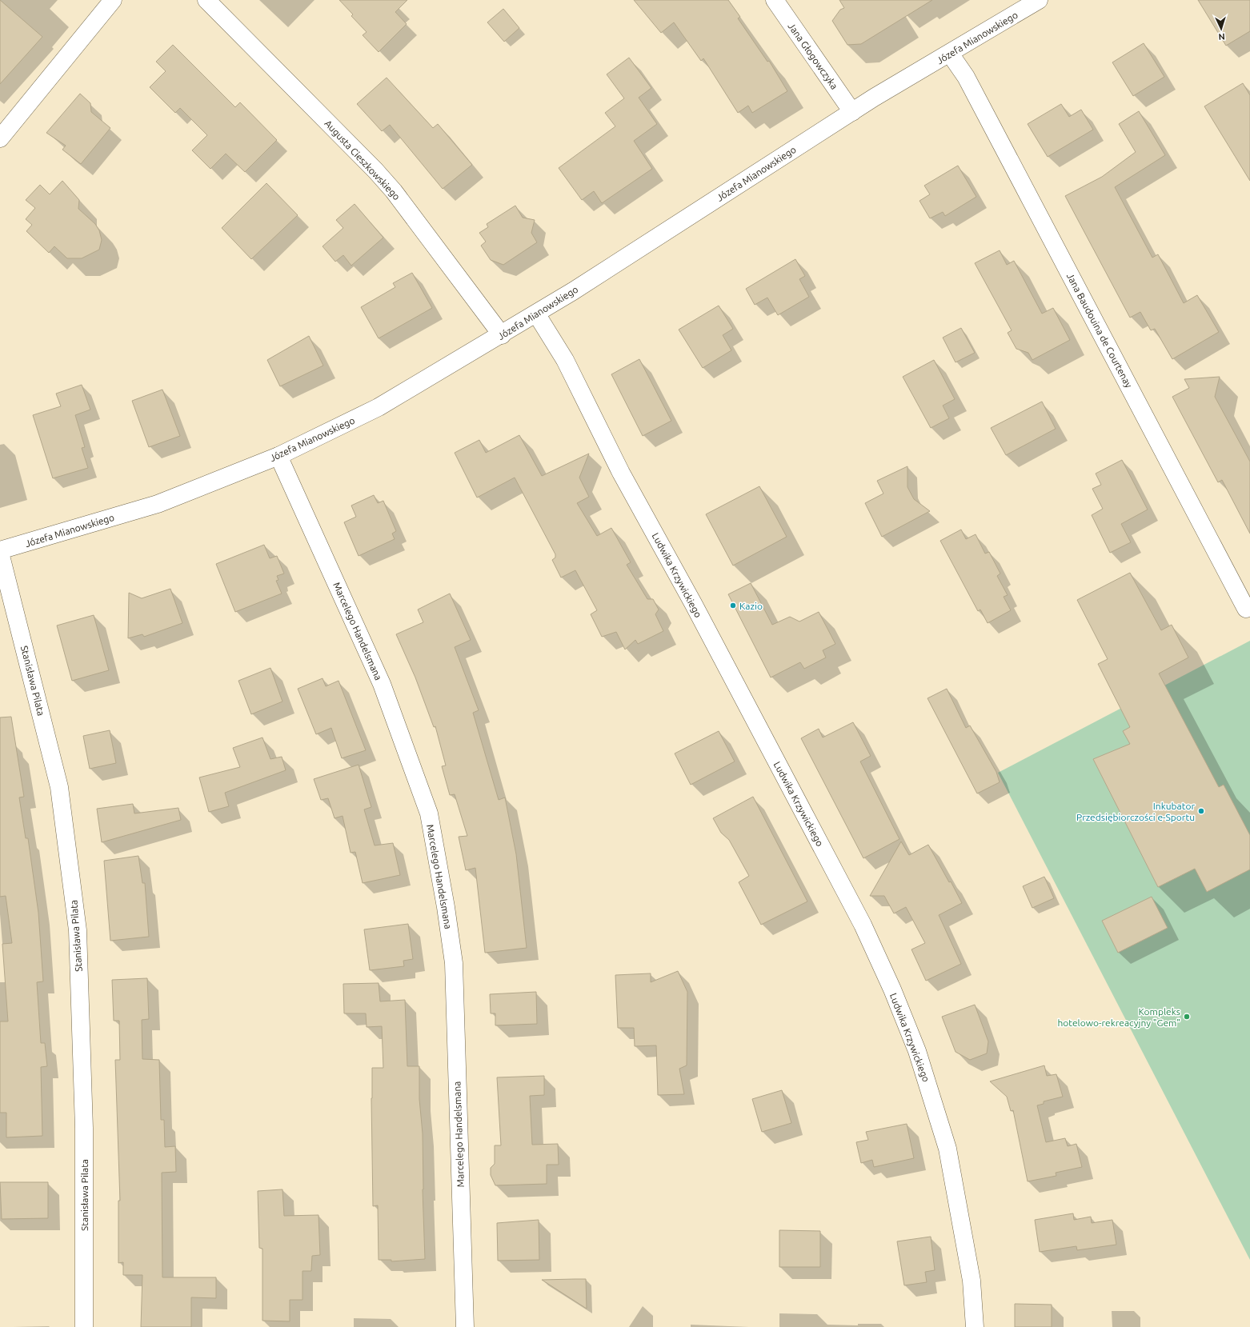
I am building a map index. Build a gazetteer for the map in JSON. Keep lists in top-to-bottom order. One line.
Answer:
{"streets":{"street":["Józefa Mianowskiego","Jana Głogowczyka","Augusta Cieszkowskiego","Jana Baudouina de Courtenay","Ludwika Krzywickiego","Marcelego Handelsmana","Stanisława Pilata"]},"crossings":[["Józefa Mianowskiego","Jana Głogowczyka"],["Józefa Mianowskiego","Augusta Cieszkowskiego"],["Józefa Mianowskiego","Jana Baudouina de Courtenay"],["Józefa Mianowskiego","Ludwika Krzywickiego"],["Józefa Mianowskiego","Marcelego Handelsmana"]],"places":["Kazio","Inkubator Przedsiębiorczości e-Sportu","Kompleks hotelowo-rekreacyjny \"Gem\""],"north":"bottom"}
